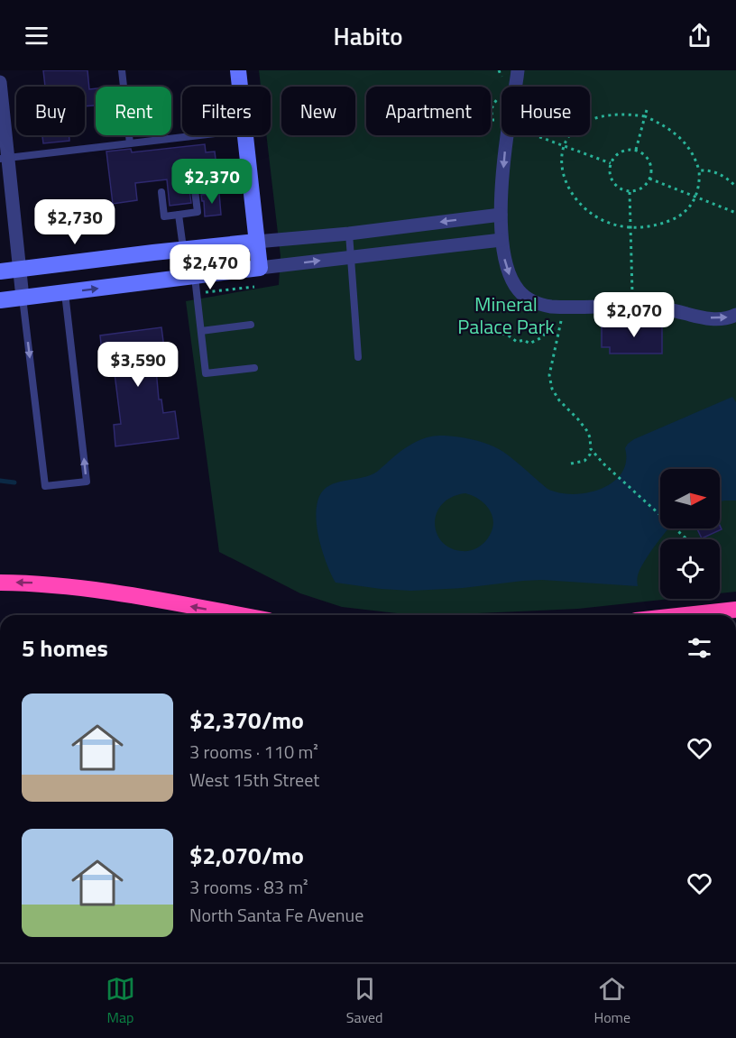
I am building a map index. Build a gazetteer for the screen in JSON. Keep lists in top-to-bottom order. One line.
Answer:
{"parks":["Mineral Palace Park"],"north":"right","page":{"header":"Habito","chip":["Buy","Rent","Filters","New","Apartment","House"],"price":["$2,370","$2,730","$2,470","$2,070","$3,590"],"heading":"5 homes","list":[{"name":"$2,370/mo","note":"3 rooms · 110 m² · West 15th Street"},{"name":"$2,070/mo","note":"3 rooms · 83 m² · North Santa Fe Avenue"}],"tabs":["Map","Saved","Home"]}}
